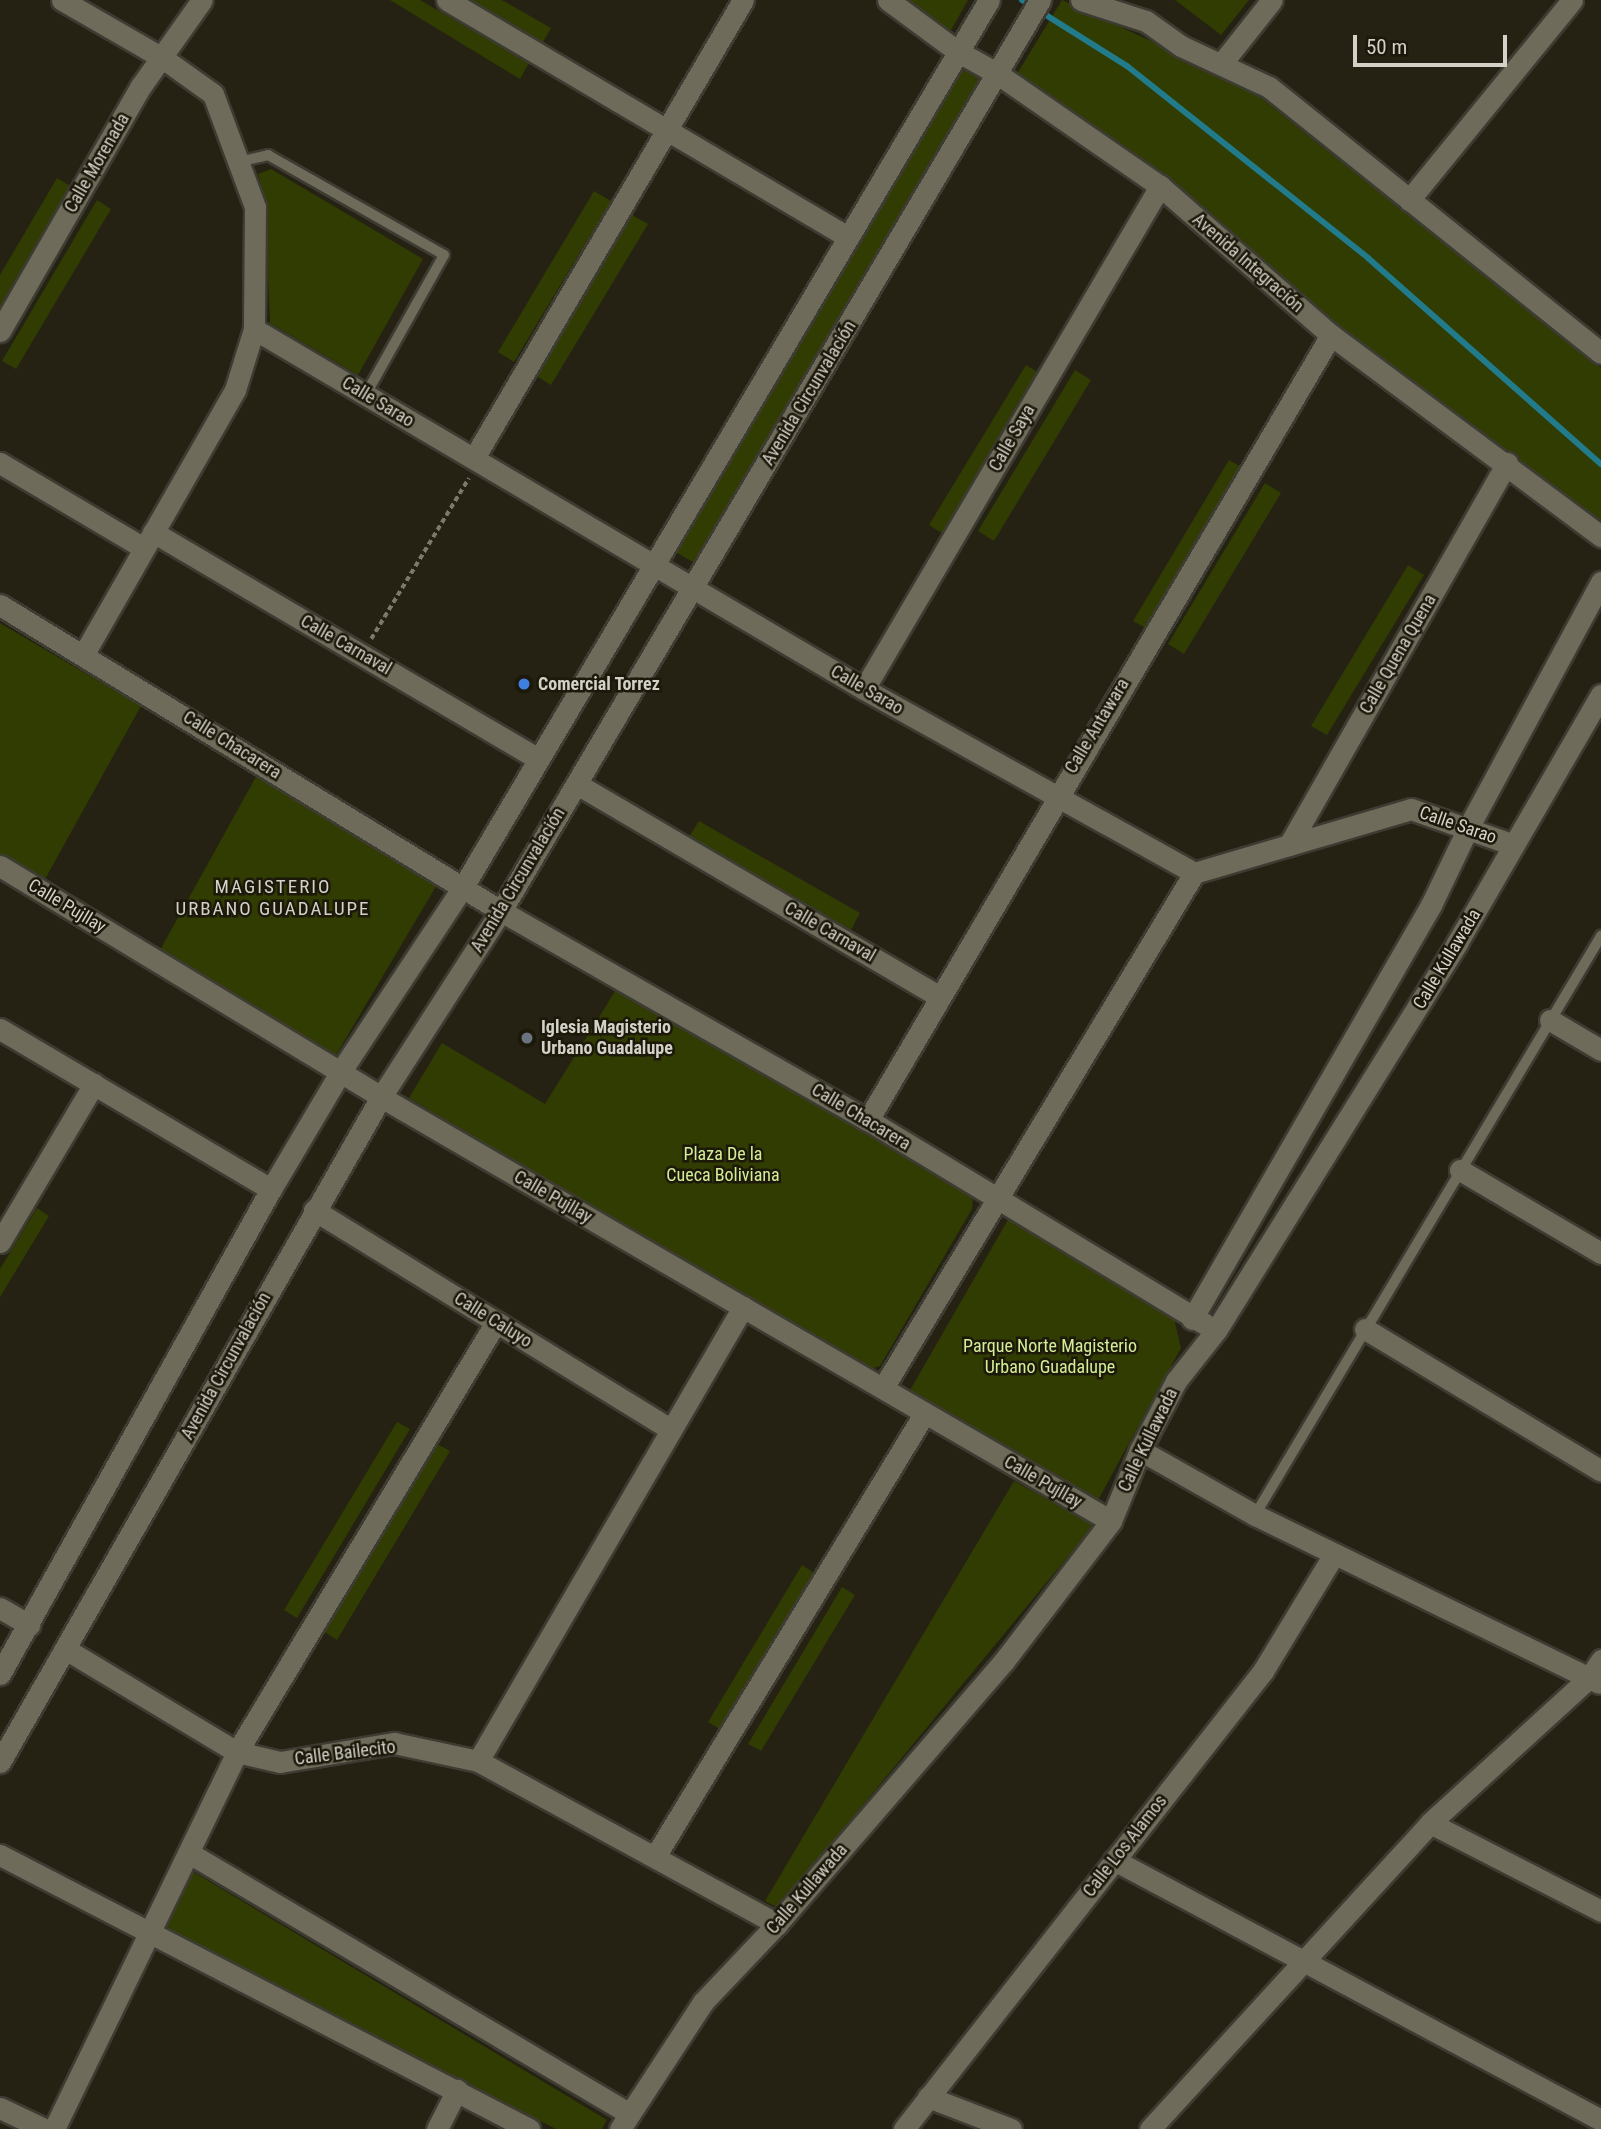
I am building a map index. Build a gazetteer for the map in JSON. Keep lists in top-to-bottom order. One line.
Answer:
{"streets":{"street":["Calle Morenada","Avenida Integración","Avenida Circunvalación","Calle Sarao","Calle Saya","Calle Carnaval","Calle Quena Quena","Calle Antawara","Calle Chacarera","Calle Pujllay","Calle Kullawada","Calle Caluyo","Calle Bailecito","Calle Los Alamos"]},"crossings":[["Avenida Integración","Avenida Circunvalación"],["Avenida Integración","Calle Saya"],["Avenida Integración","Calle Quena Quena"],["Avenida Integración","Calle Antawara"],["Avenida Circunvalación","Calle Sarao"],["Avenida Circunvalación","Calle Carnaval"],["Avenida Circunvalación","Calle Chacarera"],["Avenida Circunvalación","Calle Pujllay"],["Avenida Circunvalación","Calle Caluyo"],["Avenida Circunvalación","Calle Bailecito"],["Calle Sarao","Calle Saya"],["Calle Sarao","Calle Quena Quena"],["Calle Sarao","Calle Antawara"],["Calle Sarao","Calle Kullawada"],["Calle Carnaval","Calle Antawara"],["Calle Antawara","Calle Chacarera"],["Calle Chacarera","Calle Kullawada"],["Calle Pujllay","Calle Kullawada"],["Calle Kullawada","Calle Bailecito"]],"districts":["MAGISTERIO URBANO GUADALUPE"],"parks":["Plaza De la Cueca Boliviana","Parque Norte Magisterio Urbano Guadalupe"],"places":["Comercial Torrez","Iglesia Magisterio Urbano Guadalupe"],"scale_bar":"50 m"}
